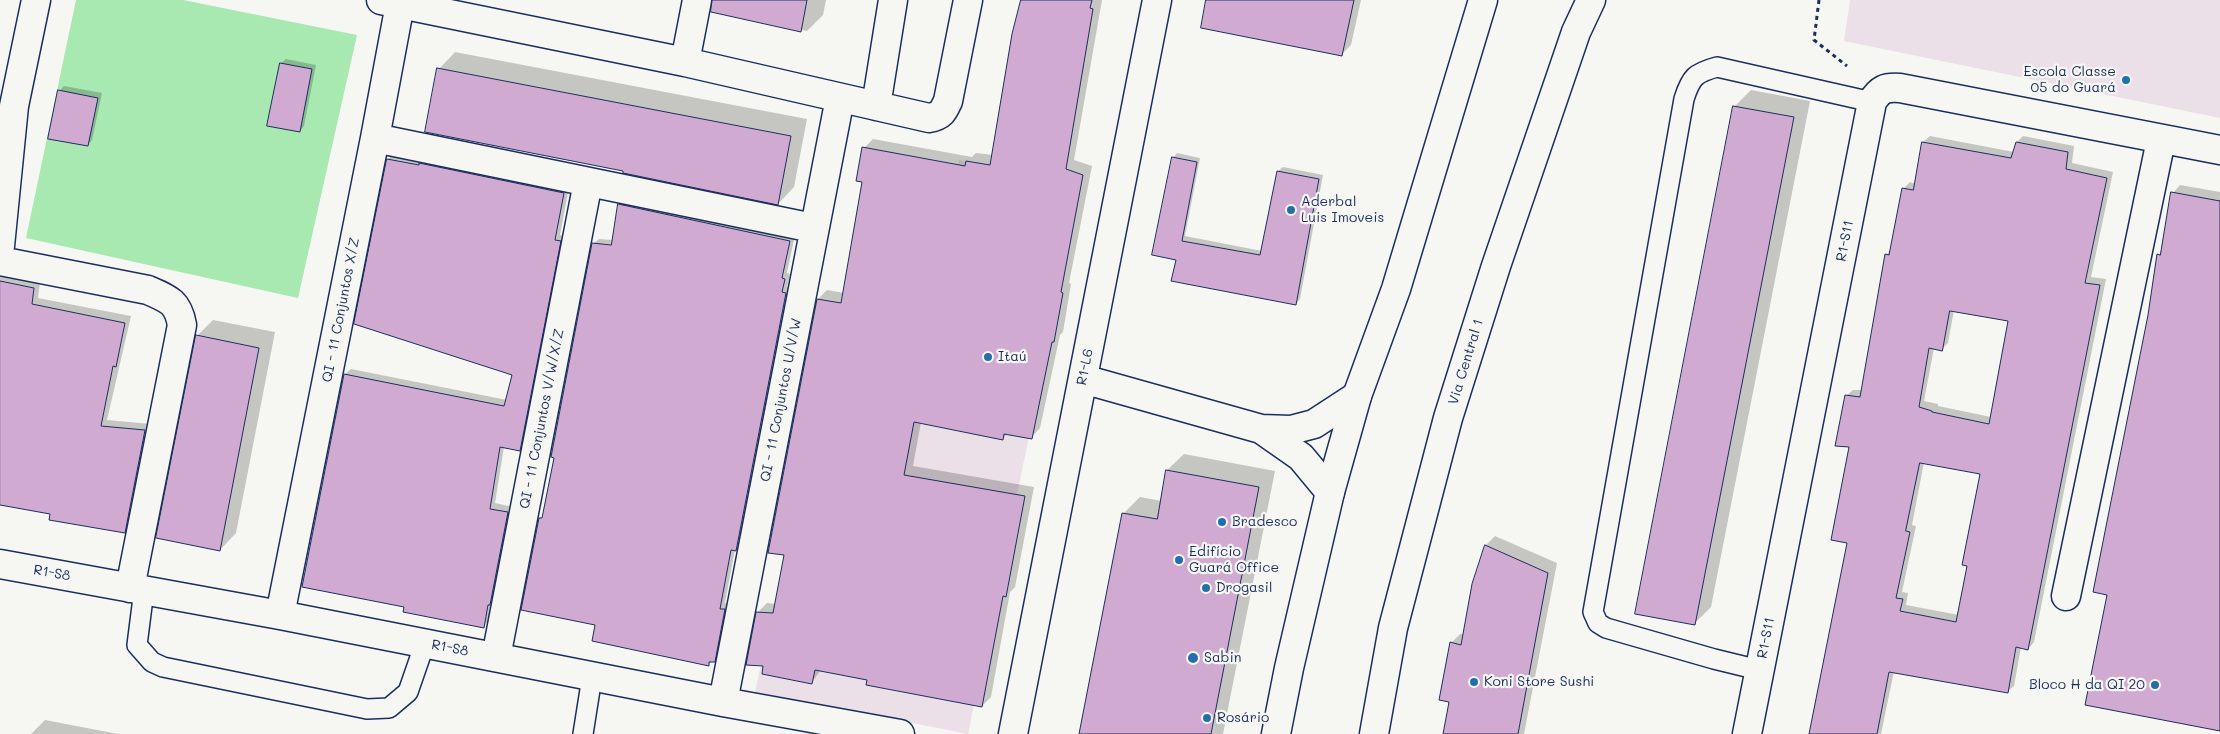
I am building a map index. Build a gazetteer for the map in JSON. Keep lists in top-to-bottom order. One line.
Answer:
{"streets":{"street":["R1-S11","QI - 11 Conjuntos X/Z","Via Central 1","R1-L6","QI - 11 Conjuntos U/V/W","QI - 11 Conjuntos V/W/X/Z","R1-S8"]},"crossings":[["QI - 11 Conjuntos X/Z","R1-S8"],["QI - 11 Conjuntos U/V/W","R1-S8"],["QI - 11 Conjuntos V/W/X/Z","R1-S8"]],"places":["Escola Classe 05 do Guará","Aderbal Luis Imoveis","Itaú","Bradesco","Edifício Guará Office","Drogasil","Sabin","Koni Store Sushi","Bloco H da QI 20","Rosário"]}
